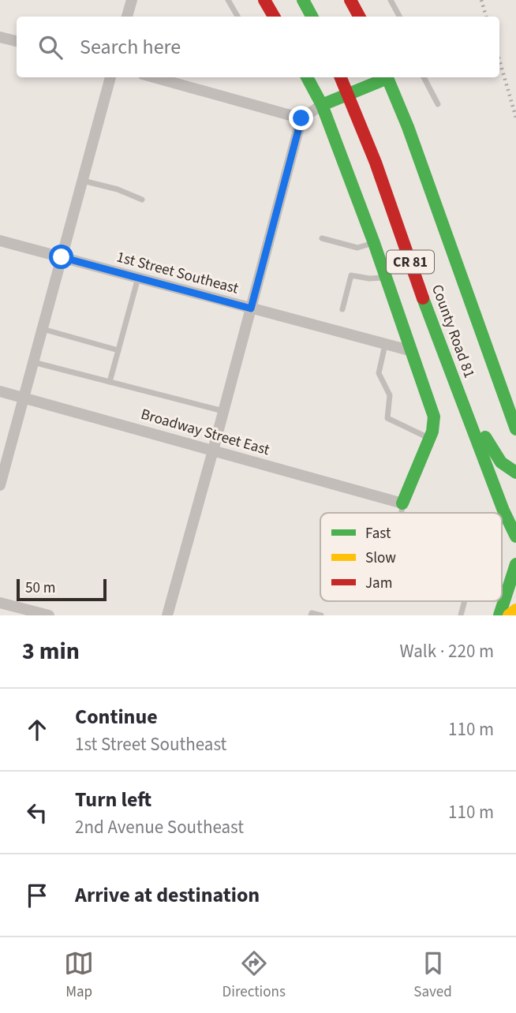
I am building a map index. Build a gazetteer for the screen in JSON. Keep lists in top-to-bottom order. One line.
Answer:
{"streets":{"main road":["CR 81","County Road 81"],"street":["1st Street Southeast","Broadway Street East"]},"legend":["Fast","Slow","Jam"],"scale_bar":"50 m","page":{"search":"Search here","scale":"50 m","heading":["3 min","Walk · 220 m"],"list":[["Continue","1st Street Southeast","110 m"],["Turn left","2nd Avenue Southeast","110 m"],"Arrive at destination"],"nav":["Map","Directions","Saved"]}}
